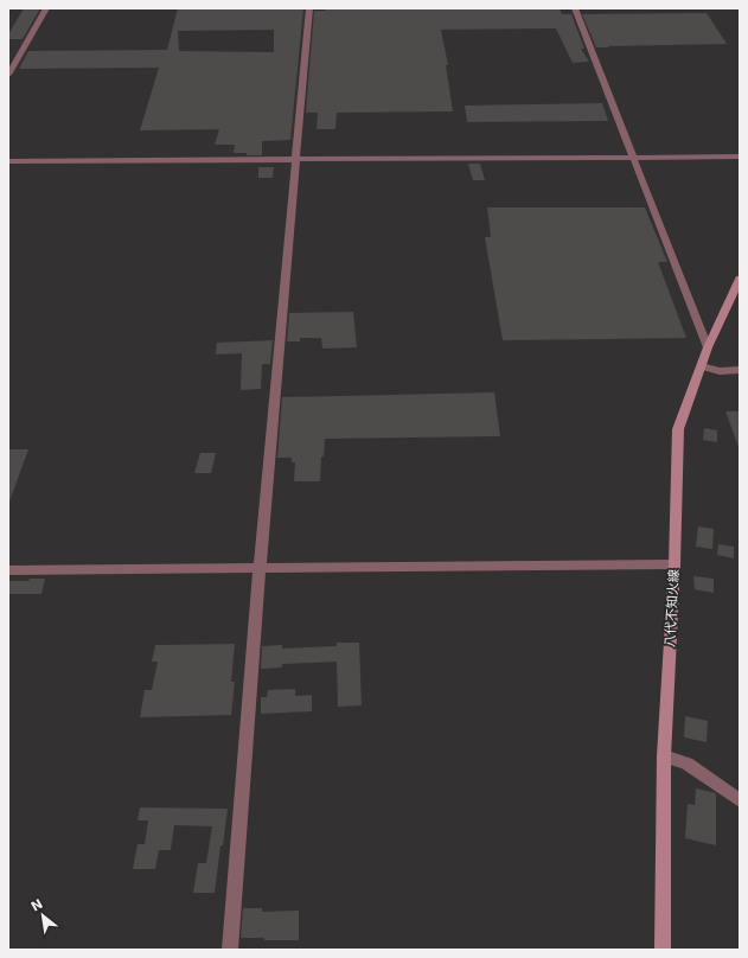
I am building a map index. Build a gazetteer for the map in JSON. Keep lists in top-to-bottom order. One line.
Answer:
{"streets":{"main road":["八代不知火線"]},"north":"top left"}
